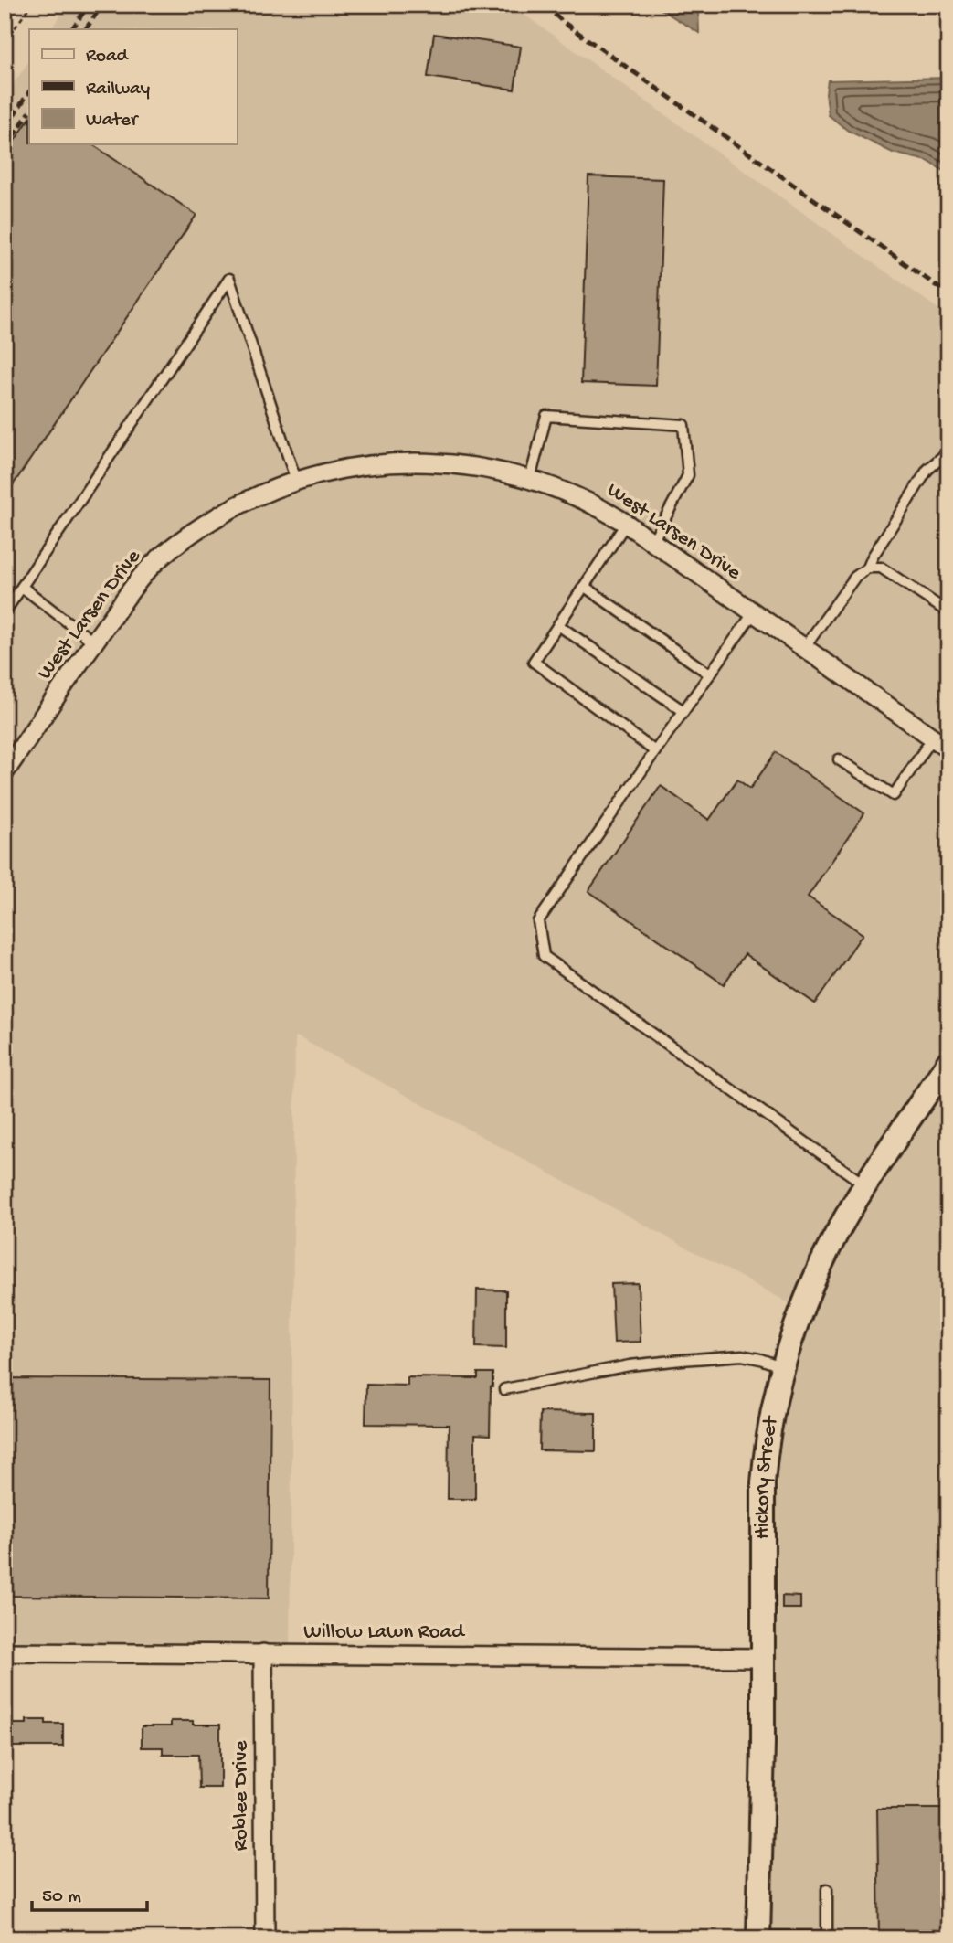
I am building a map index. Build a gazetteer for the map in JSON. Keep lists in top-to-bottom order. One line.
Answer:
{"streets":{"street":["West Larsen Drive","Hickory Street","Willow Lawn Road","Roblee Drive"]},"crossings":[["Hickory Street","Willow Lawn Road"],["Willow Lawn Road","Roblee Drive"]],"legend":["Road","Railway","Water"],"scale_bar":"50 m"}
